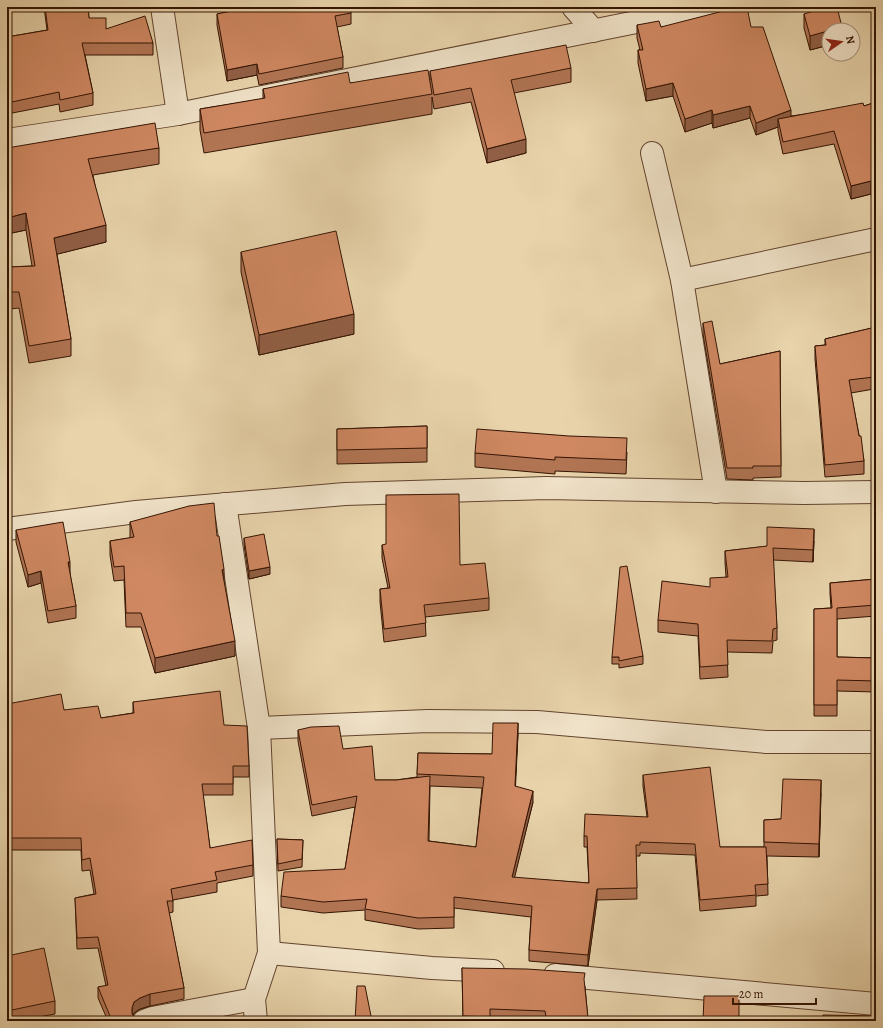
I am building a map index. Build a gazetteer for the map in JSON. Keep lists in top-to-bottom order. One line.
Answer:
{"scale_bar":"20 m","north":"right"}
